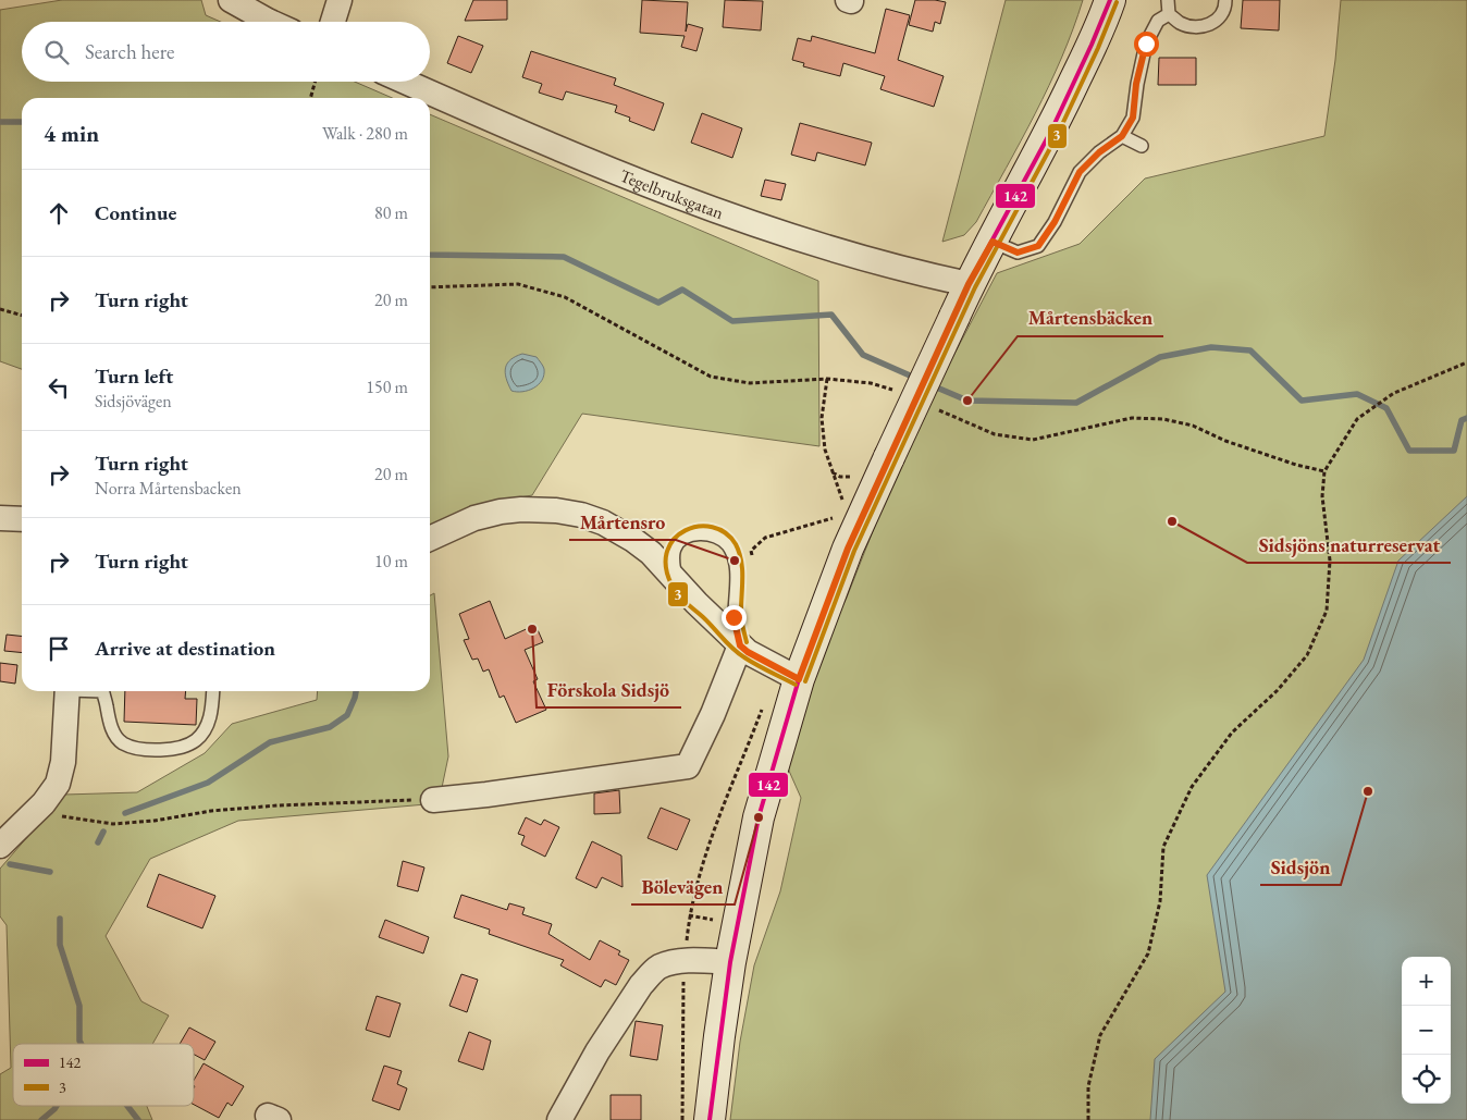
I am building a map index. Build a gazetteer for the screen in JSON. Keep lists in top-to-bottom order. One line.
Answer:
{"streets":{"street":["Tegelbruksgatan"]},"places":["Mårtensbäcken","Sidsjöns naturreservat","Mårtensro","Förskola Sidsjö","Sidsjön","Bölevägen"],"lines":["transit line 142","transit line 3"],"legend":["142","3"],"page":{"search":"Search here","heading":["4 min","Walk · 280 m"],"list":[["Continue","80 m"],["Turn right","20 m"],["Turn left","Sidsjövägen","150 m"],["Turn right","Norra Mårtensbacken","20 m"],["Turn right","10 m"],"Arrive at destination"],"map_buttons":["+","−"]}}
